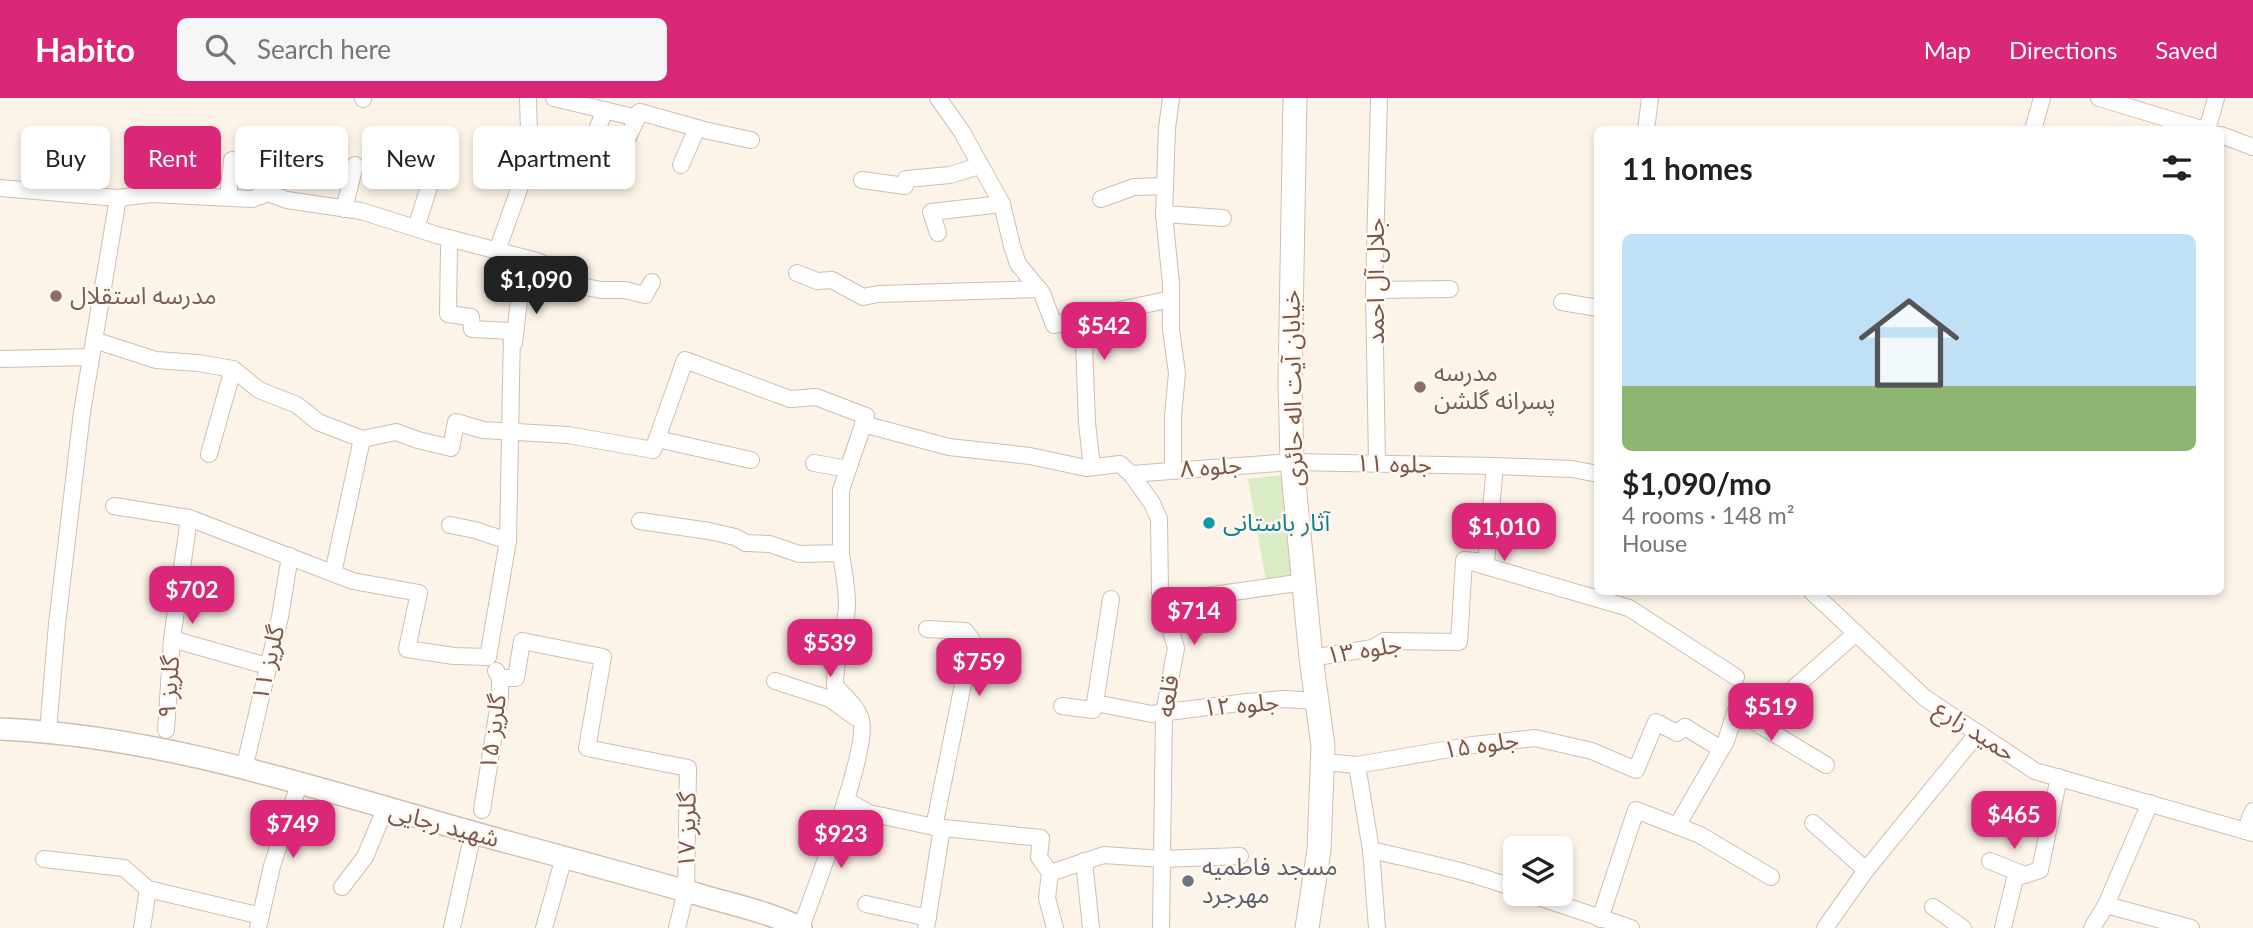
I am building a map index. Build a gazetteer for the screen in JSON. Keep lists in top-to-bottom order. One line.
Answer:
{"streets":{"main road":["خیابان آیت اله حائری"],"street":["جلال آل احمد","جلوه ۱۱","جلوه ۸","جلوه ۱۳","گلریز ۱۱","گلریز ۹","قلعه","جلوه ۱۲","حمید زارع","گلریز ۱۵","جلوه ۱۵","شهید رجایی","گلریز ۱۷"]},"crossings":[["جلال آل احمد","جلوه ۱۱"],["خیابان آیت اله حائری","جلوه ۱۱"],["خیابان آیت اله حائری","جلوه ۸"],["خیابان آیت اله حائری","جلوه ۱۳"],["خیابان آیت اله حائری","جلوه ۱۲"],["خیابان آیت اله حائری","جلوه ۱۵"],["جلوه ۱۱","جلوه ۸"],["جلوه ۸","قلعه"],["گلریز ۱۱","شهید رجایی"],["قلعه","جلوه ۱۲"],["گلریز ۱۵","گلریز ۱۷"],["شهید رجایی","گلریز ۱۷"]],"places":["مدرسه استقلال","مدرسه پسرانه گلشن","آثار باستانی","مسجد فاطمیه مهرجرد"],"page":{"header":"Habito","search":"Search here","nav":["Map","Directions","Saved"],"chip":["Buy","Rent","Filters","New","Apartment"],"heading":"11 homes","list":[{"name":"$1,090/mo","note":"4 rooms · 148 m² · House"}],"price":["$1,090","$542","$1,010","$702","$714","$539","$759","$519","$465","$749","$923"]}}
